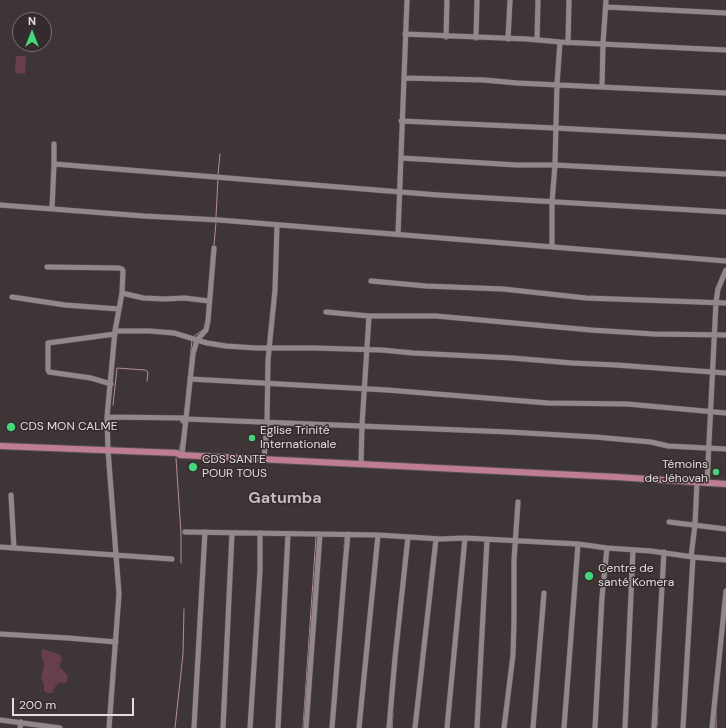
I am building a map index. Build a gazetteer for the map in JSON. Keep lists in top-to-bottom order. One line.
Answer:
{"districts":["Gatumba"],"places":["CDS MON CALME","Eglise Trinité Internationale","CDS SANTE POUR TOUS","Témoins de Jéhovah","Centre de santé Komera"],"scale_bar":"200 m","north":"top"}
